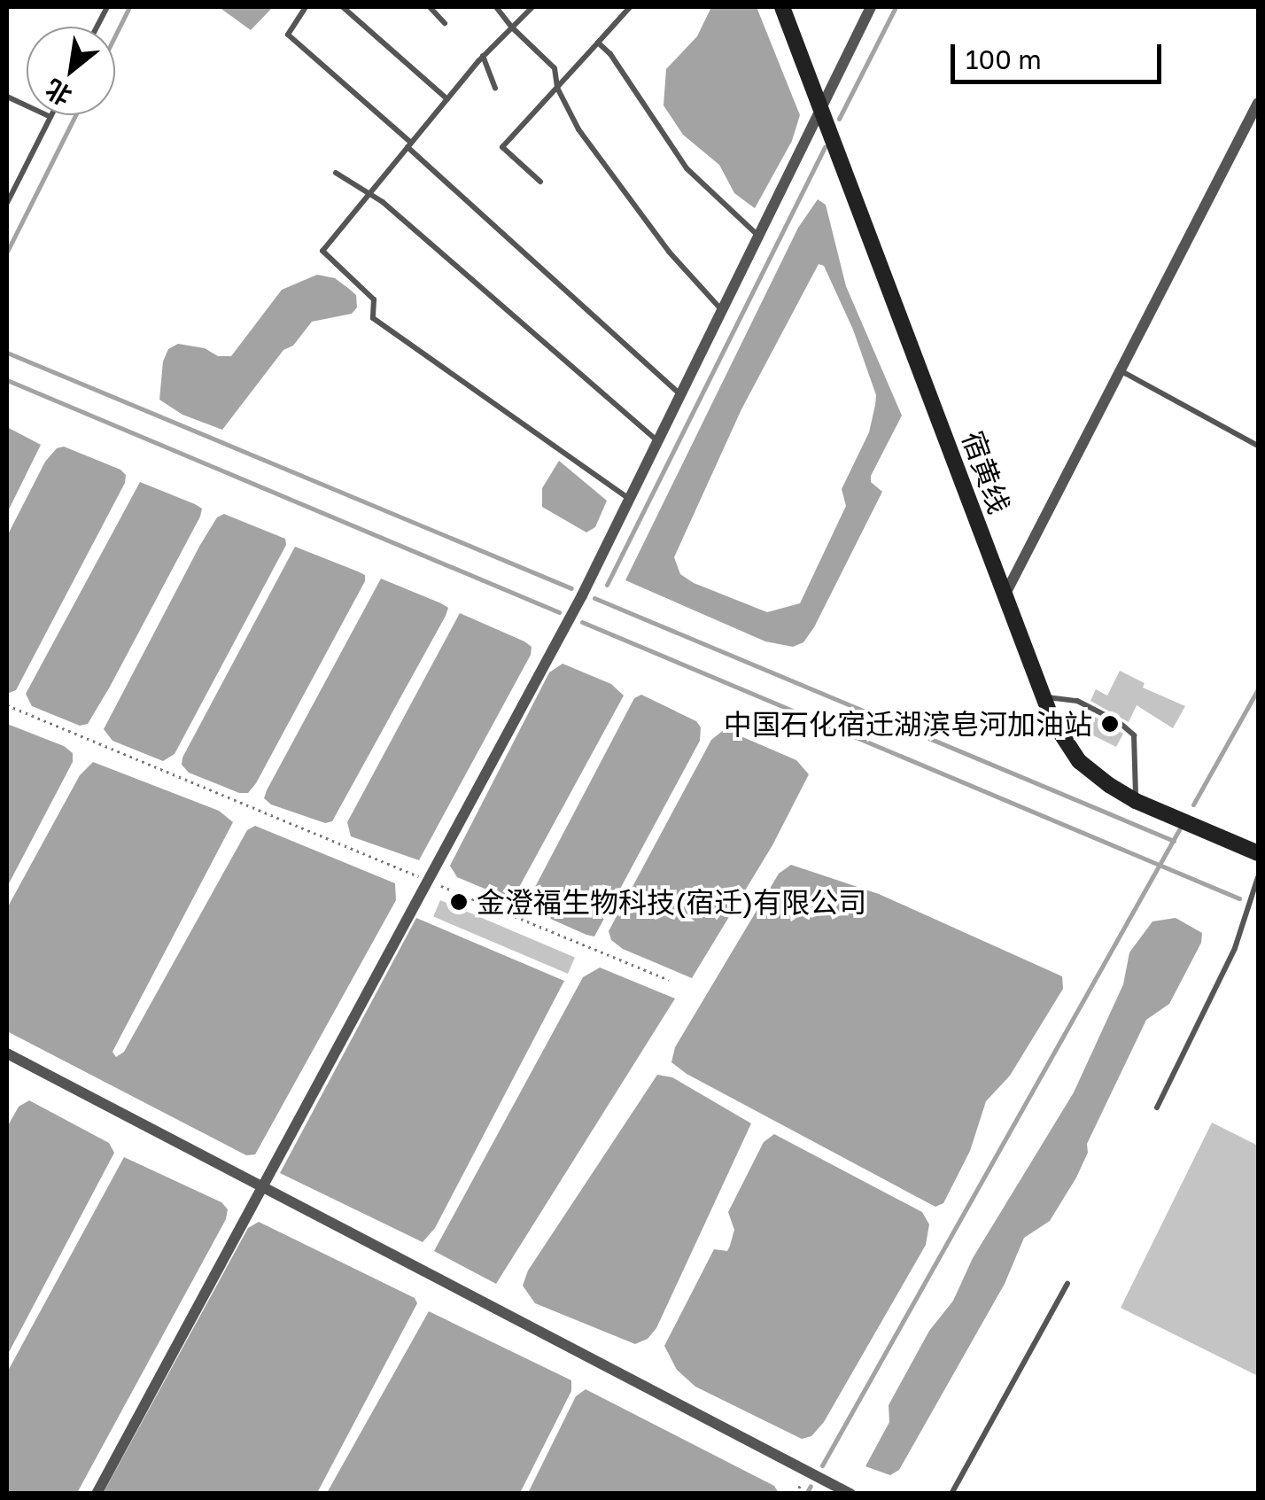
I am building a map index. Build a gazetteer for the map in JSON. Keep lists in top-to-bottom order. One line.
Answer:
{"streets":{"main road":["宿黄线"]},"places":["中国石化宿迁湖滨皂河加油站","金澄福生物科技(宿迁)有限公司"],"scale_bar":"100 m","north":"bottom left"}
